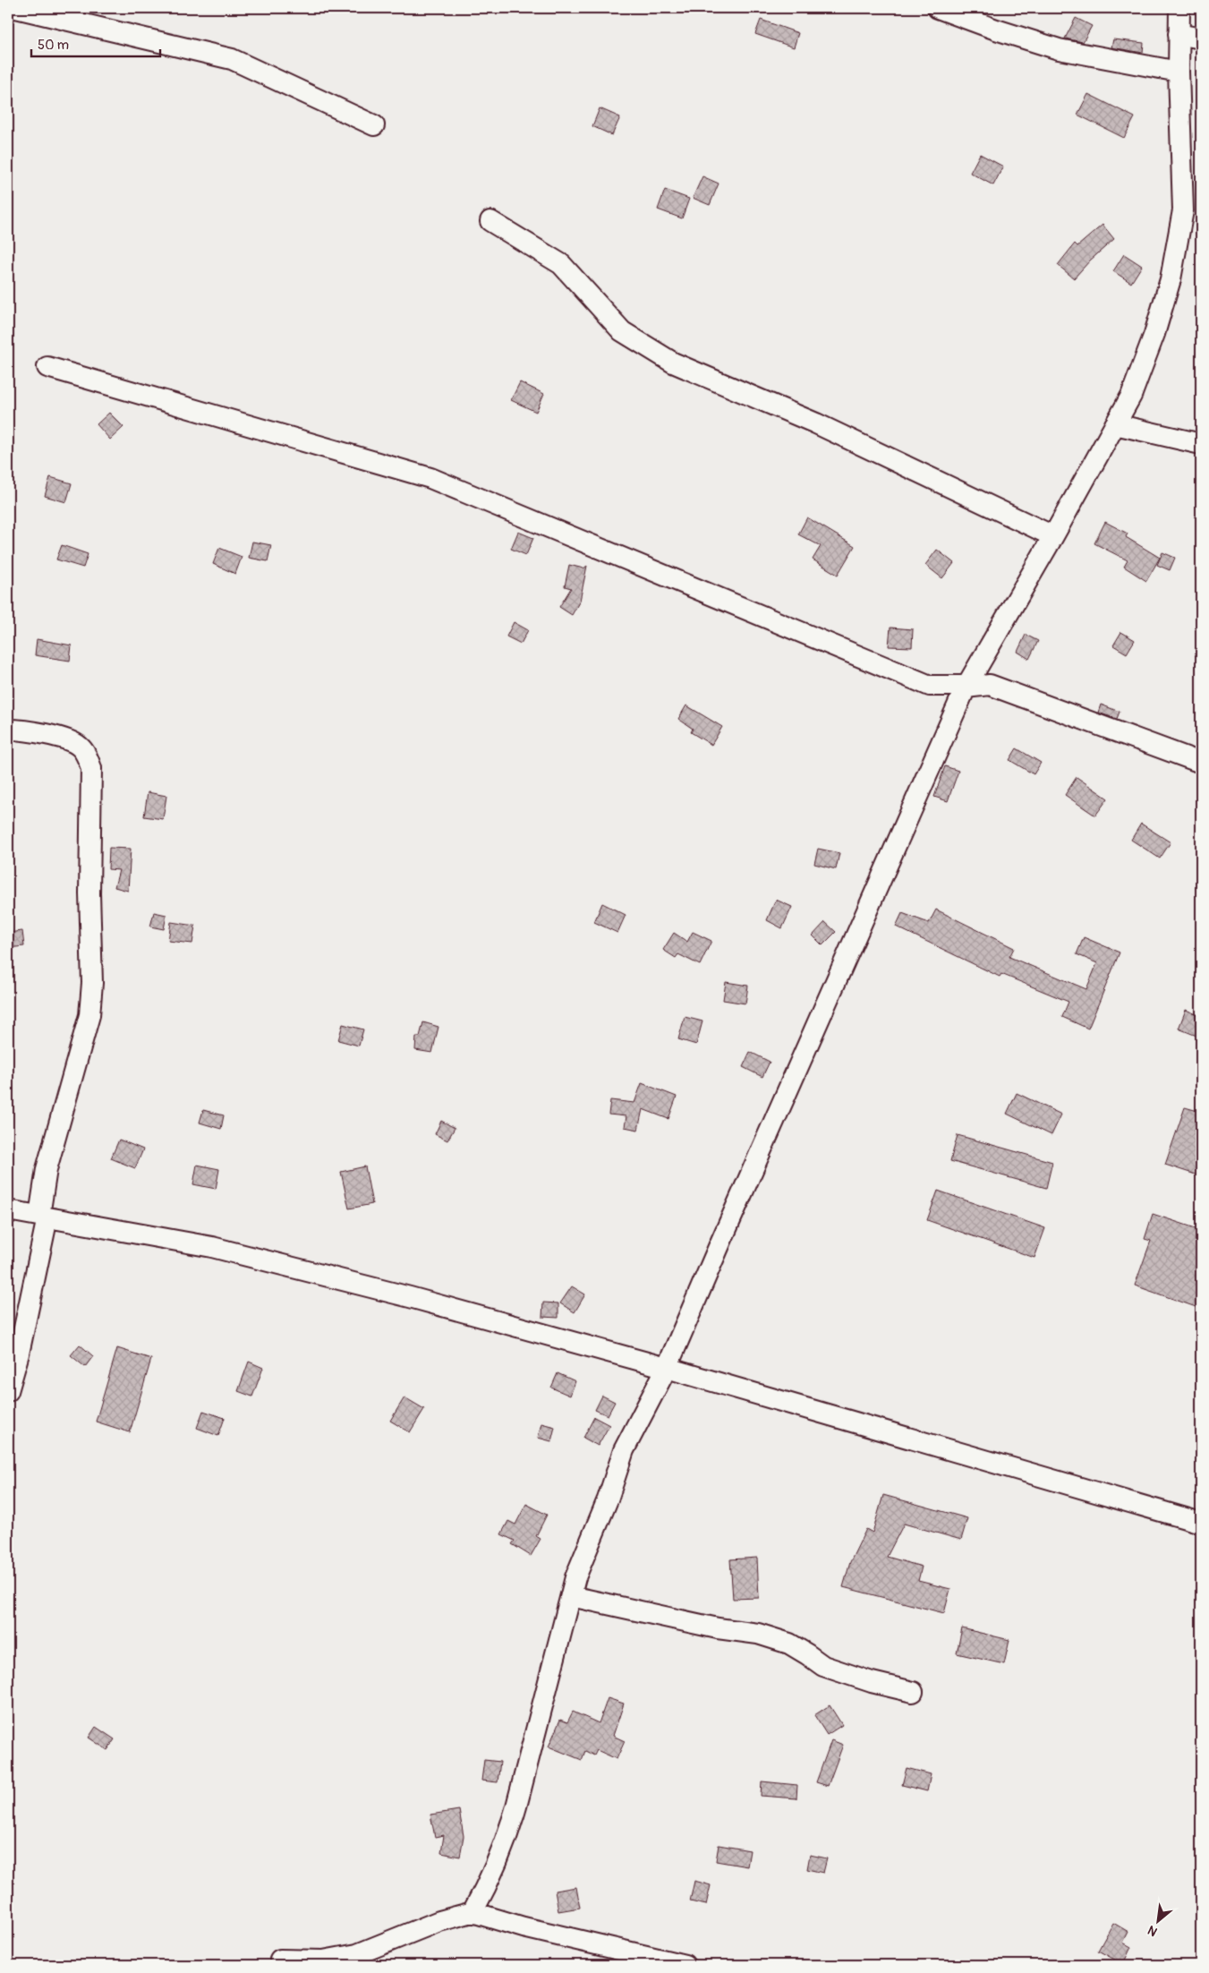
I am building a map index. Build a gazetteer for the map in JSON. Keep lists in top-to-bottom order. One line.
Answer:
{"scale_bar":"50 m","north":"bottom left"}
